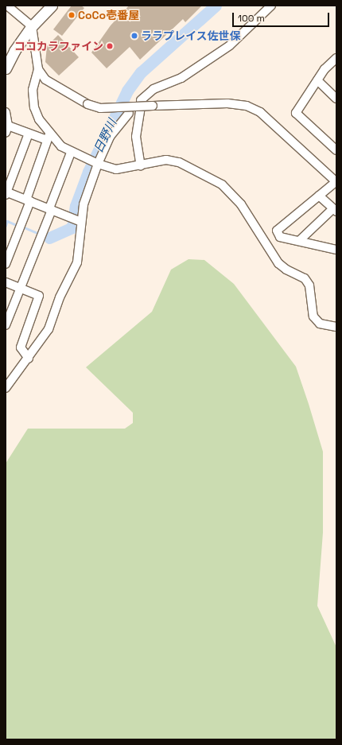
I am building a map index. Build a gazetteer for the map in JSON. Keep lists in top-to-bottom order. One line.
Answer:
{"water":["日野川"],"places":["CoCo壱番屋","ララプレイス佐世保","ココカラファイン"],"scale_bar":"100 m"}
